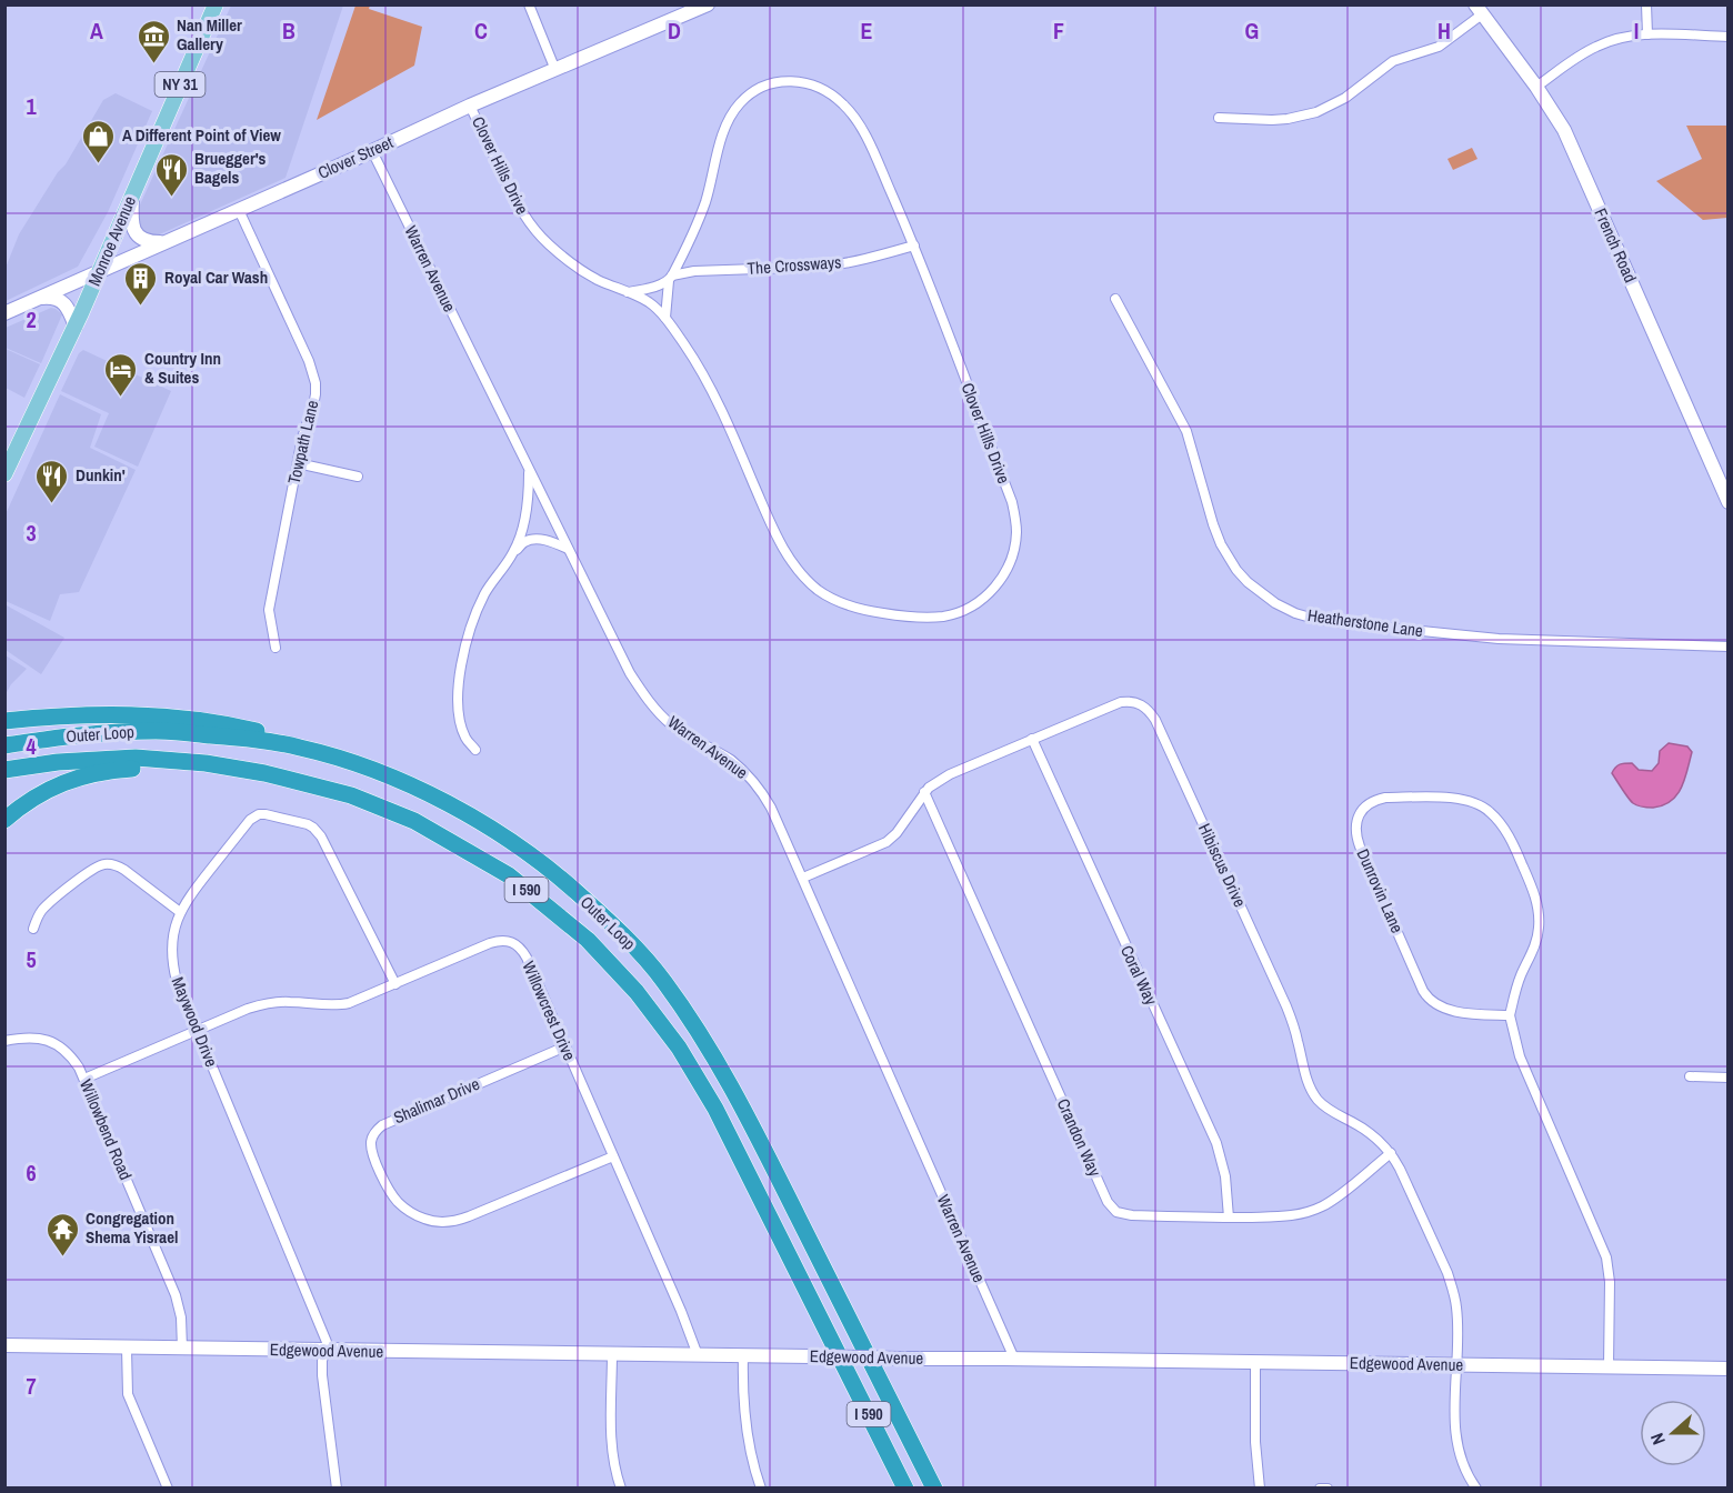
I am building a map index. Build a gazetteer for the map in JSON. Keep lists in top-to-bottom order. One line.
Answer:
{"streets":{"highway":["Outer Loop","I 590"],"main road":["NY 31","Monroe Avenue"],"street":["Clover Street","Clover Hills Drive","French Road","The Crossways","Warren Avenue","Towpath Lane","Heatherstone Lane","Hibiscus Drive","Dunrovin Lane","Coral Way","Willowcrest Drive","Maywood Drive","Shalimar Drive","Willowbend Road","Crandon Way","Edgewood Avenue"]},"crossings":[["Clover Street","Clover Hills Drive"],["Clover Street","Monroe Avenue"],["Clover Street","Warren Avenue"],["Clover Street","Towpath Lane"],["Clover Hills Drive","The Crossways"],["Warren Avenue","Hibiscus Drive"],["Warren Avenue","Edgewood Avenue"],["Hibiscus Drive","Coral Way"],["Hibiscus Drive","Crandon Way"],["Hibiscus Drive","Edgewood Avenue"],["Dunrovin Lane","Edgewood Avenue"],["Coral Way","Crandon Way"],["Willowcrest Drive","Maywood Drive"],["Willowcrest Drive","Shalimar Drive"],["Willowcrest Drive","Willowbend Road"],["Willowcrest Drive","Edgewood Avenue"],["Maywood Drive","Edgewood Avenue"],["Willowbend Road","Edgewood Avenue"]],"places":{"museum":["Nan Miller Gallery"],"shop":["A Different Point of View"],"restaurant":["Bruegger's Bagels","Dunkin'"],"building":["Royal Car Wash"],"hotel":["Country Inn & Suites"],"temple":["Congregation Shema Yisrael"]},"north":"left","grid":{"columns":["A","B","C","D","E","F","G","H","I"],"rows":["1","2","3","4","5","6","7"]}}
